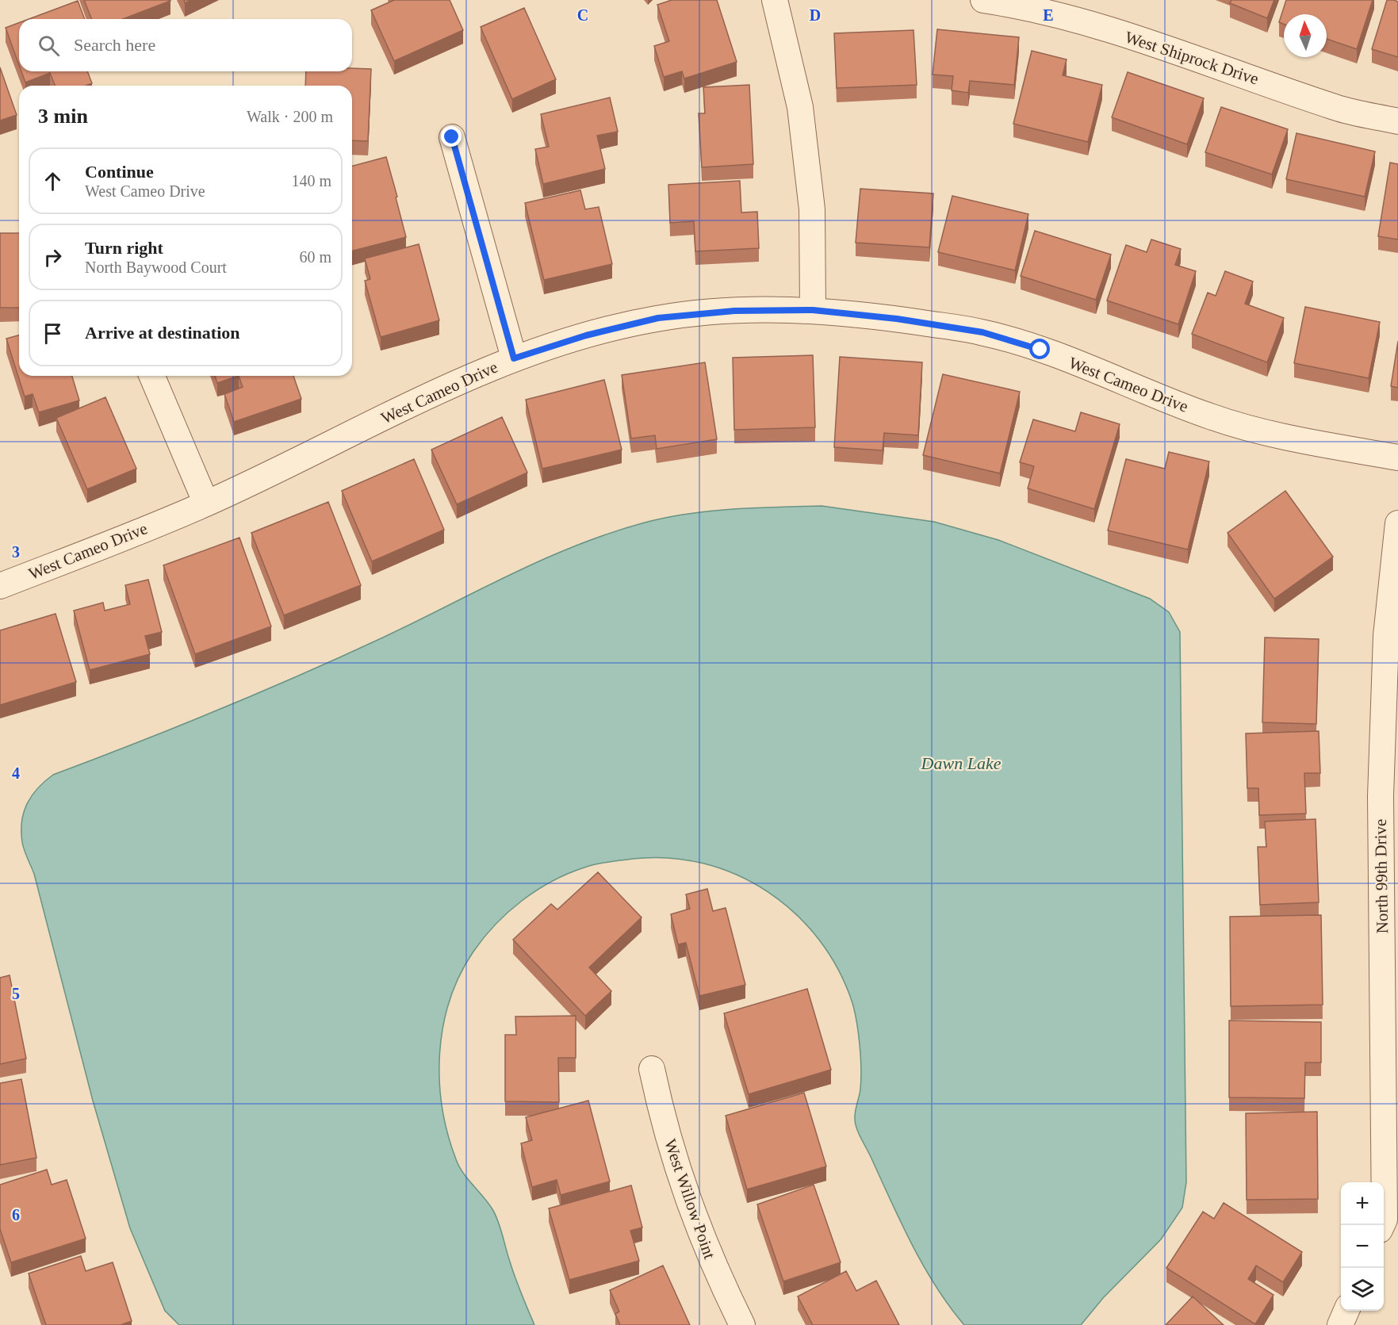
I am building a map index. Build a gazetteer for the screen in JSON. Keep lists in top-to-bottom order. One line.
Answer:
{"streets":{"street":["West Shiprock Drive","West Cameo Drive","North 99th Drive","West Willow Point"]},"water":["Dawn Lake"],"north":"top","page":{"search":"Search here","heading":["3 min","Walk · 200 m"],"list":[["Continue","West Cameo Drive","140 m"],["Turn right","North Baywood Court","60 m"],"Arrive at destination"],"map_buttons":["+","−"]},"grid":{"columns":["C","D","E"],"rows":["3","4","5","6"]}}
